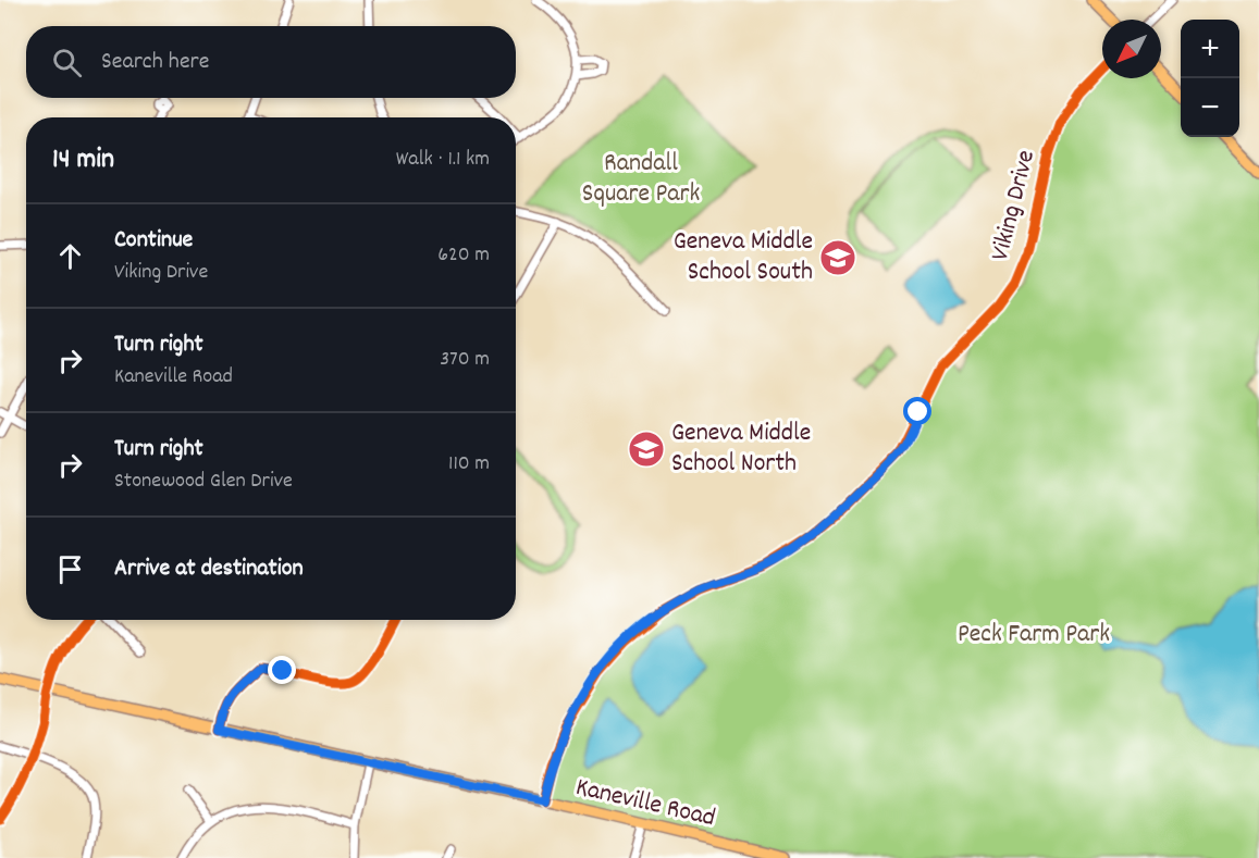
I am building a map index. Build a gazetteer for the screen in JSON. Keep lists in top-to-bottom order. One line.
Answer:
{"streets":{"main road":["Kaneville Road"],"street":["Viking Drive"]},"crossings":[["Viking Drive","Kaneville Road"]],"parks":["Randall Square Park","Peck Farm Park"],"places":{"school or university":["Geneva Middle School South","Geneva Middle School North"]},"north":"bottom left","page":{"map_buttons":["+","−"],"search":"Search here","heading":["14 min","Walk · 1.1 km"],"list":[["Continue","Viking Drive","620 m"],["Turn right","Kaneville Road","370 m"],["Turn right","Stonewood Glen Drive","110 m"],"Arrive at destination"]}}
